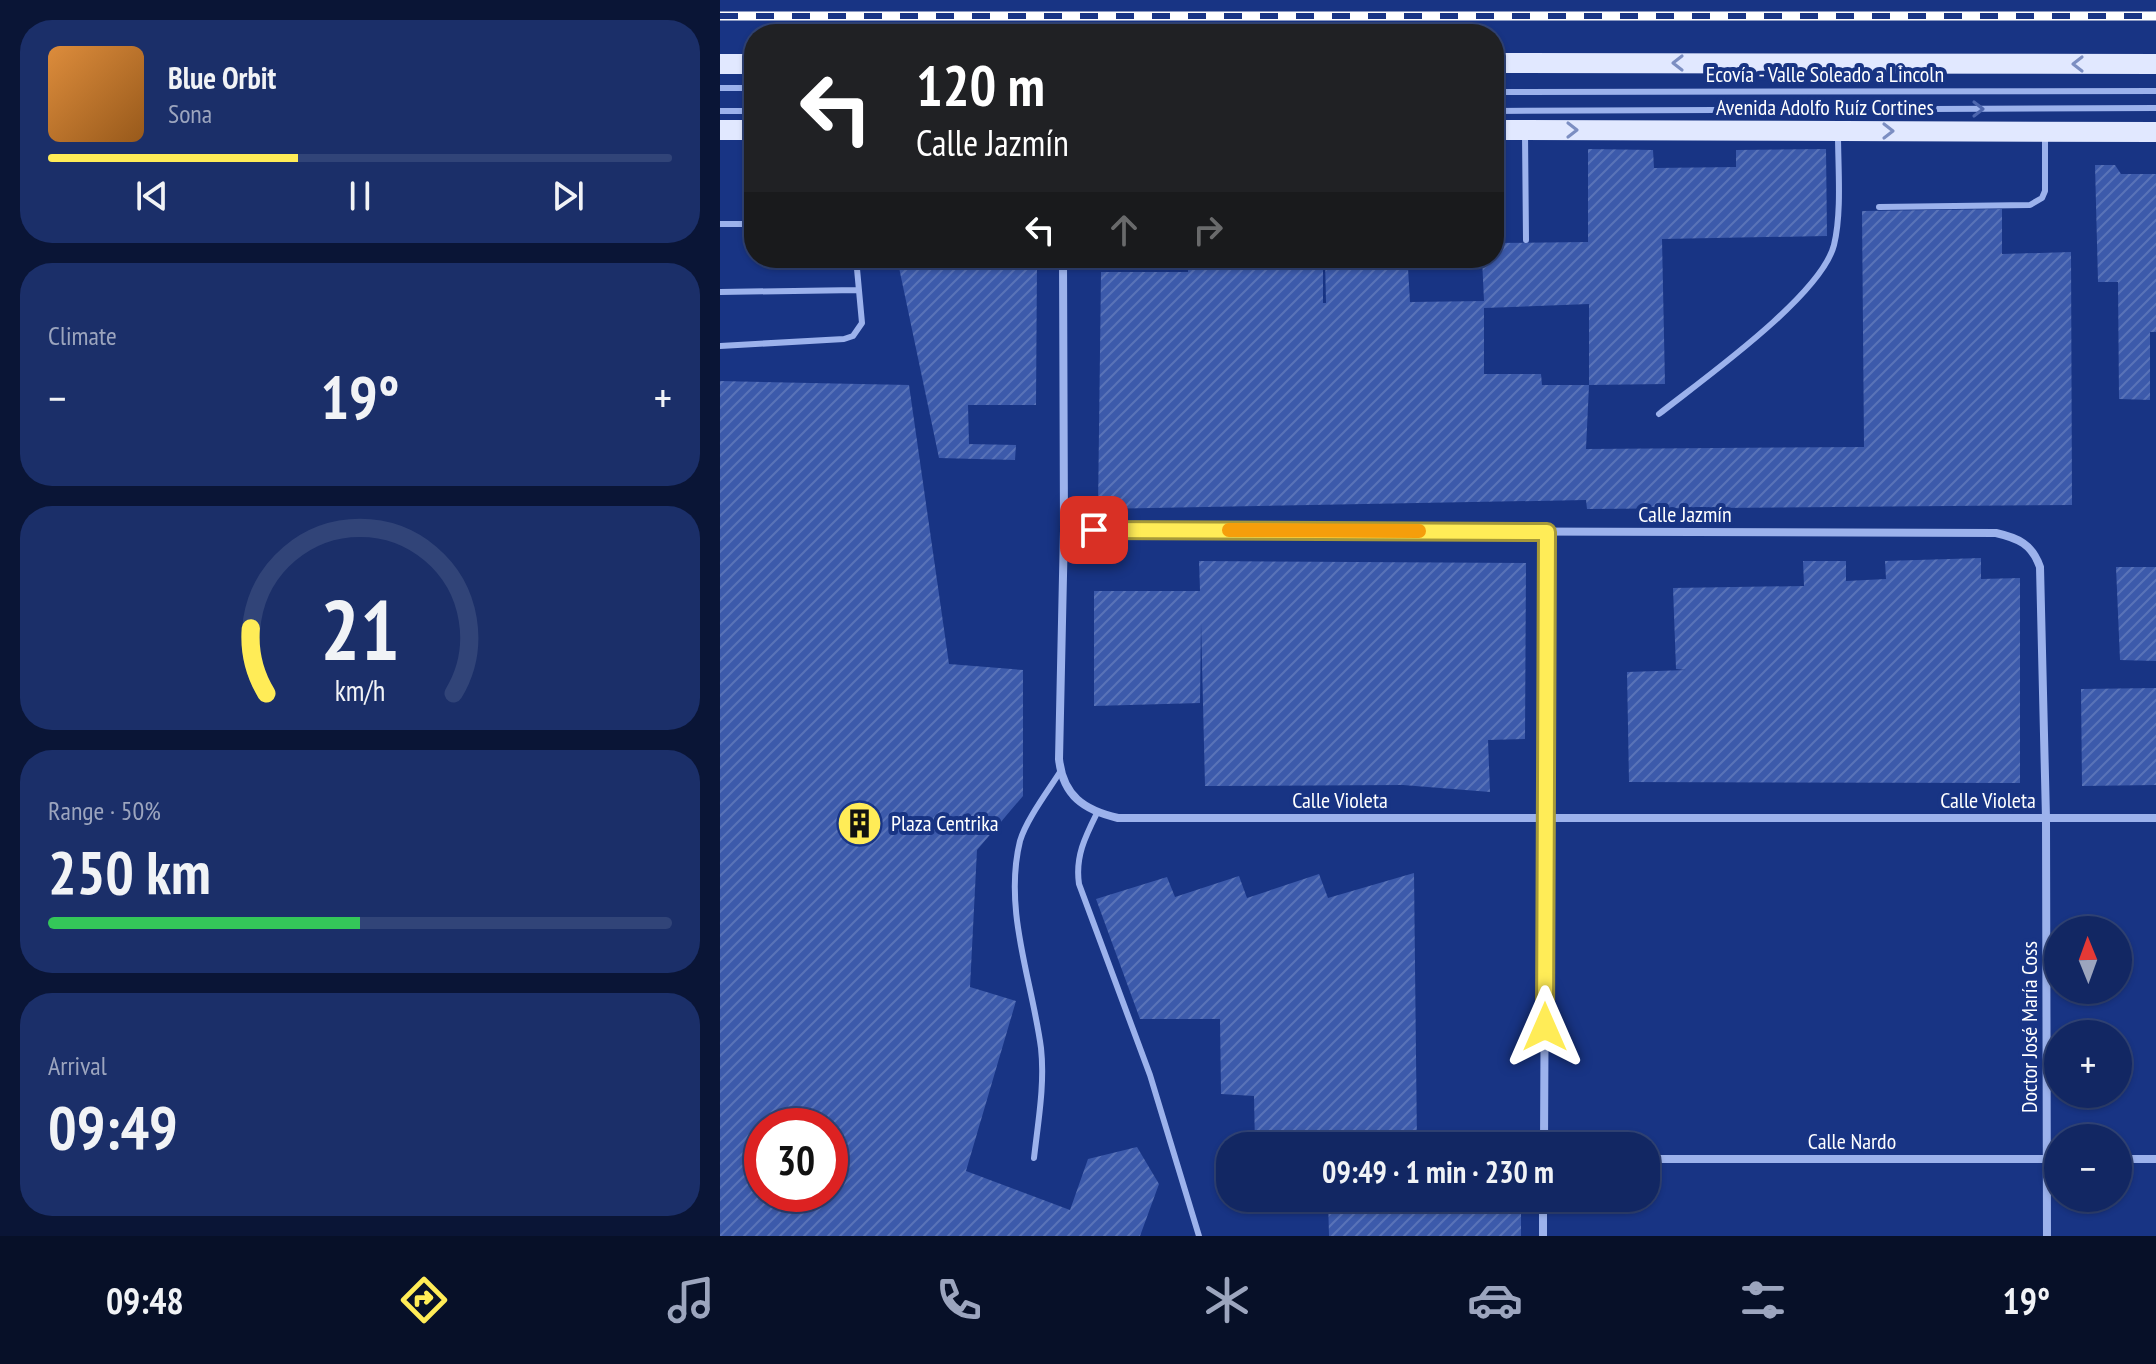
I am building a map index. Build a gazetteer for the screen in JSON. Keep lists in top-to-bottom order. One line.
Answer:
{"streets":{"main road":["Avenida Adolfo Ruíz Cortines"],"street":["Calle Jazmín","Calle Violeta","Doctor José María Coss","Calle Nardo"],"lane":["Ecovía - Valle Soleado a Lincoln"]},"crossings":[["Calle Jazmín","Calle Violeta"],["Calle Jazmín","Doctor José María Coss"],["Calle Violeta","Doctor José María Coss"]],"places":{"building":["Plaza Centrika"]},"north":"top","page":{"turn":["120 m","Calle Jazmín"],"song":["Blue Orbit","Sona"],"tile":["Climate",["Range · 50%","250 km"],["Arrival","09:49"]],"heat":["−","19°","+"],"map_buttons":["+","−"],"limit":"30","trip":"09:49 · 1 min · 230 m","tabs":["09:48","19°"],"gauge":["21","km/h"]}}
